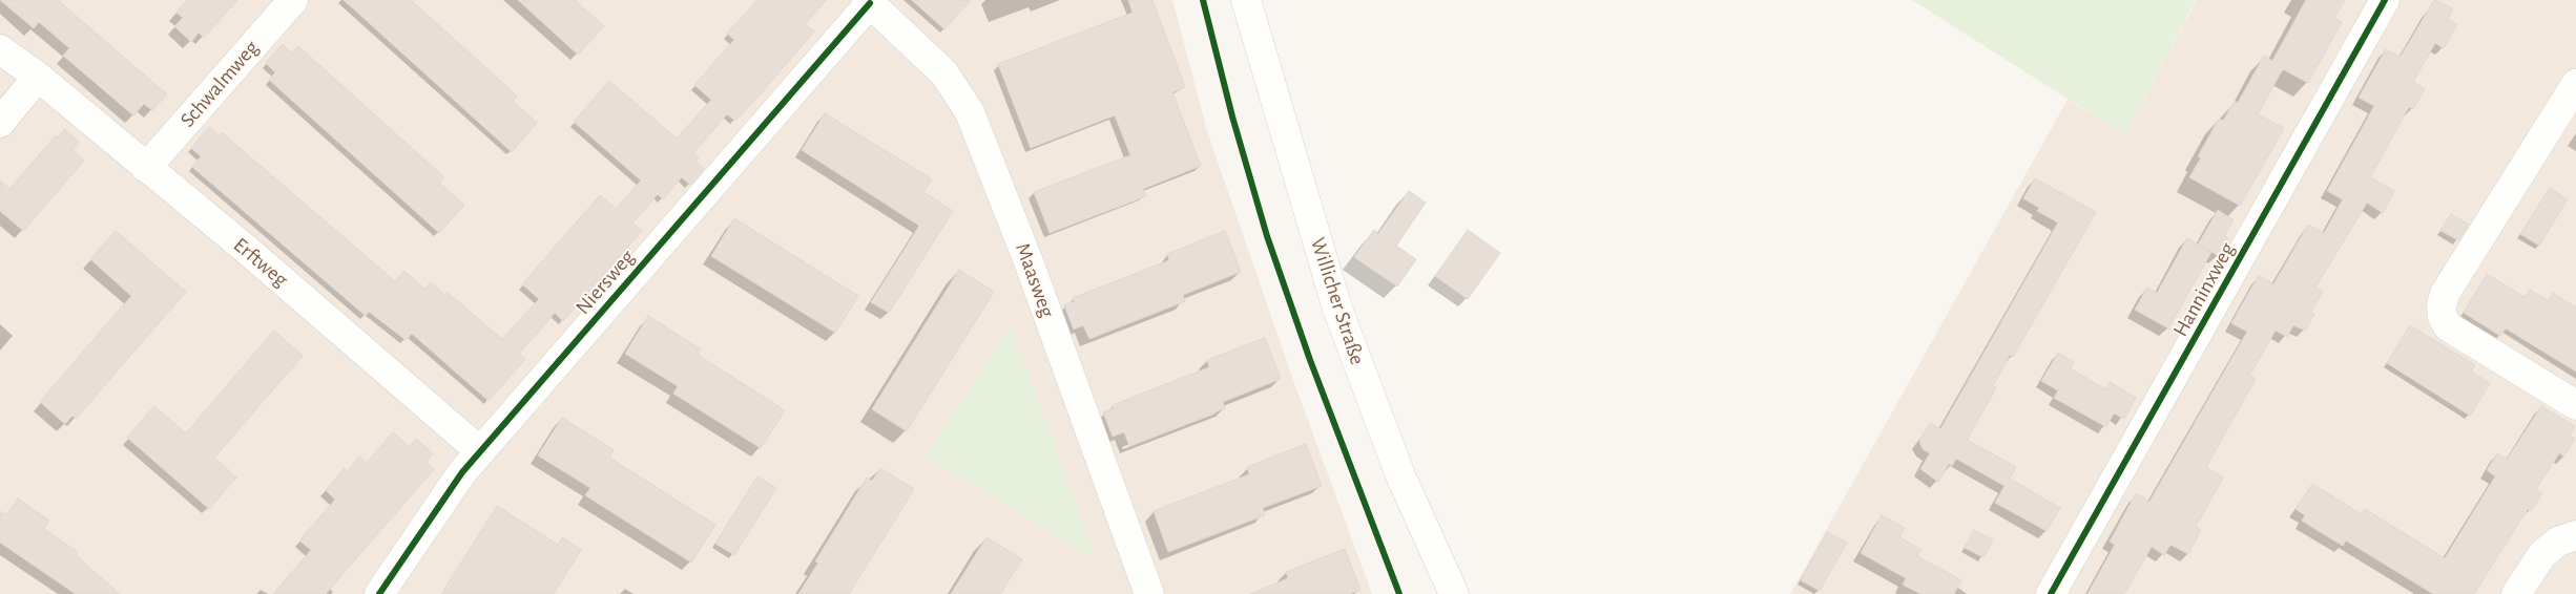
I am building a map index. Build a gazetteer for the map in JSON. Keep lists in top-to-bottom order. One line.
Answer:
{"streets":{"street":["Schwalmweg","Erftweg","Maasweg","Niersweg","Hanninxweg","Willicher Straße"]},"crossings":[["Schwalmweg","Erftweg"],["Erftweg","Niersweg"],["Maasweg","Niersweg"]]}
